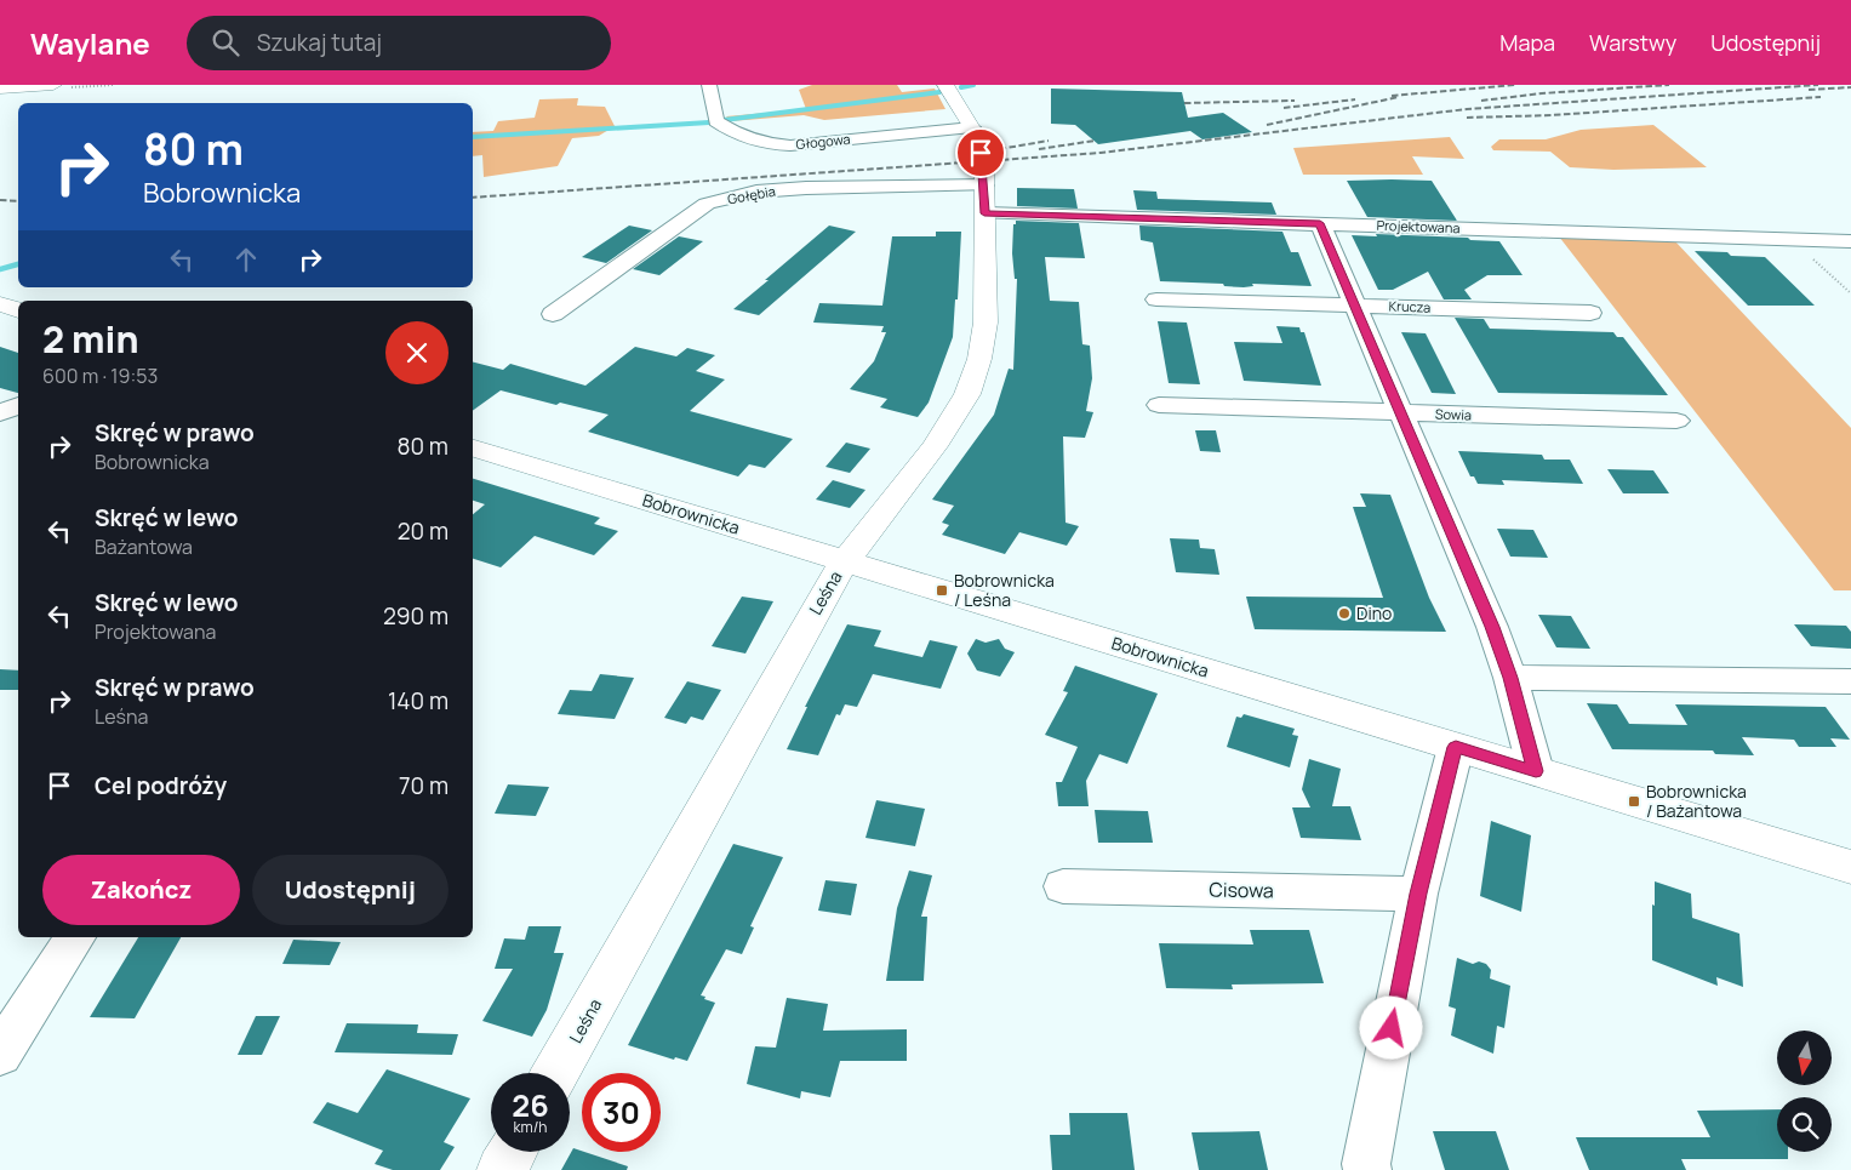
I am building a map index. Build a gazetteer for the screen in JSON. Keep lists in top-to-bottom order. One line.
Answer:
{"streets":{"street":["Głogowa","Gołębia","Projektowana","Krucza","Sowia","Bobrownicka","Leśna","Cisowa"]},"crossings":[["Głogowa","Leśna"],["Gołębia","Leśna"],["Projektowana","Leśna"],["Bobrownicka","Leśna"]],"places":{"transit":["Bobrownicka / Leśna","Bobrownicka / Bażantowa"],"other":["Dino"]},"north":"bottom","page":{"header":"Waylane","search":"Szukaj tutaj","nav":["Mapa","Warstwy","Udostępnij"],"turn":["80 m","Bobrownicka"],"heading":["2 min","600 m · 19:53"],"list":[{"name":"Skręć w prawo","note":"Bobrownicka","value":"80 m"},{"name":"Skręć w lewo","note":"Bażantowa","value":"20 m"},{"name":"Skręć w lewo","note":"Projektowana","value":"290 m"},{"name":"Skręć w prawo","note":"Leśna","value":"140 m"},{"name":"Cel podróży","value":"70 m"}],"buttons":["Zakończ","Udostępnij"],"speed":"26 km/h","limit":"30"}}
